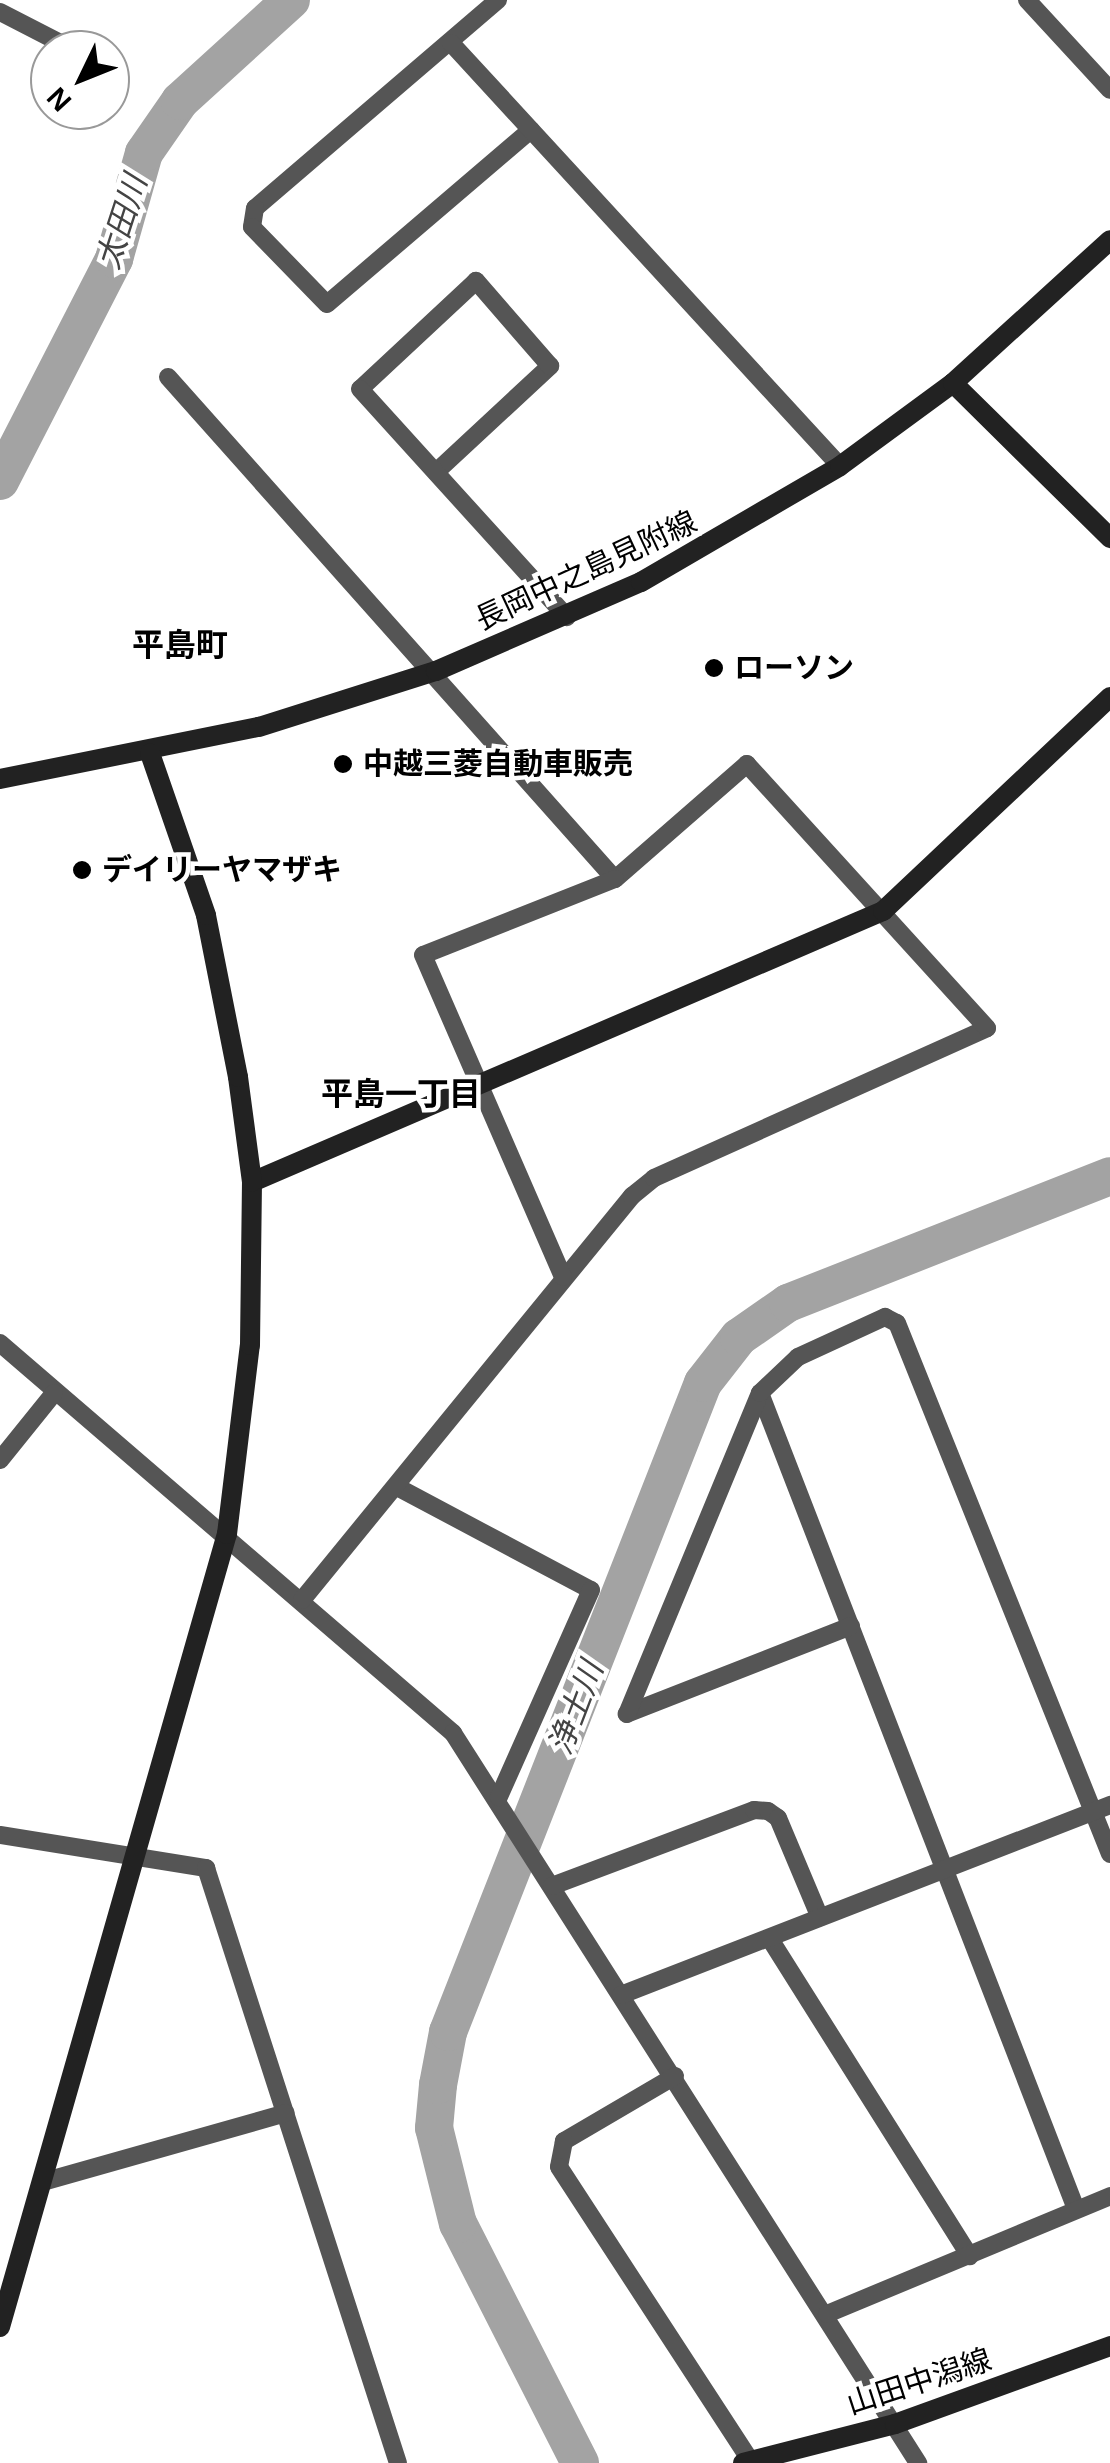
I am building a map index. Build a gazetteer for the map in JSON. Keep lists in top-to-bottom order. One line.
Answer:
{"streets":{"street":["長岡中之島見附線","山田中潟線"]},"districts":["平島町","平島一丁目"],"water":["太田川","浄土川"],"places":["ローソン","中越三菱自動車販売","デイリーヤマザキ"],"north":"bottom left"}
